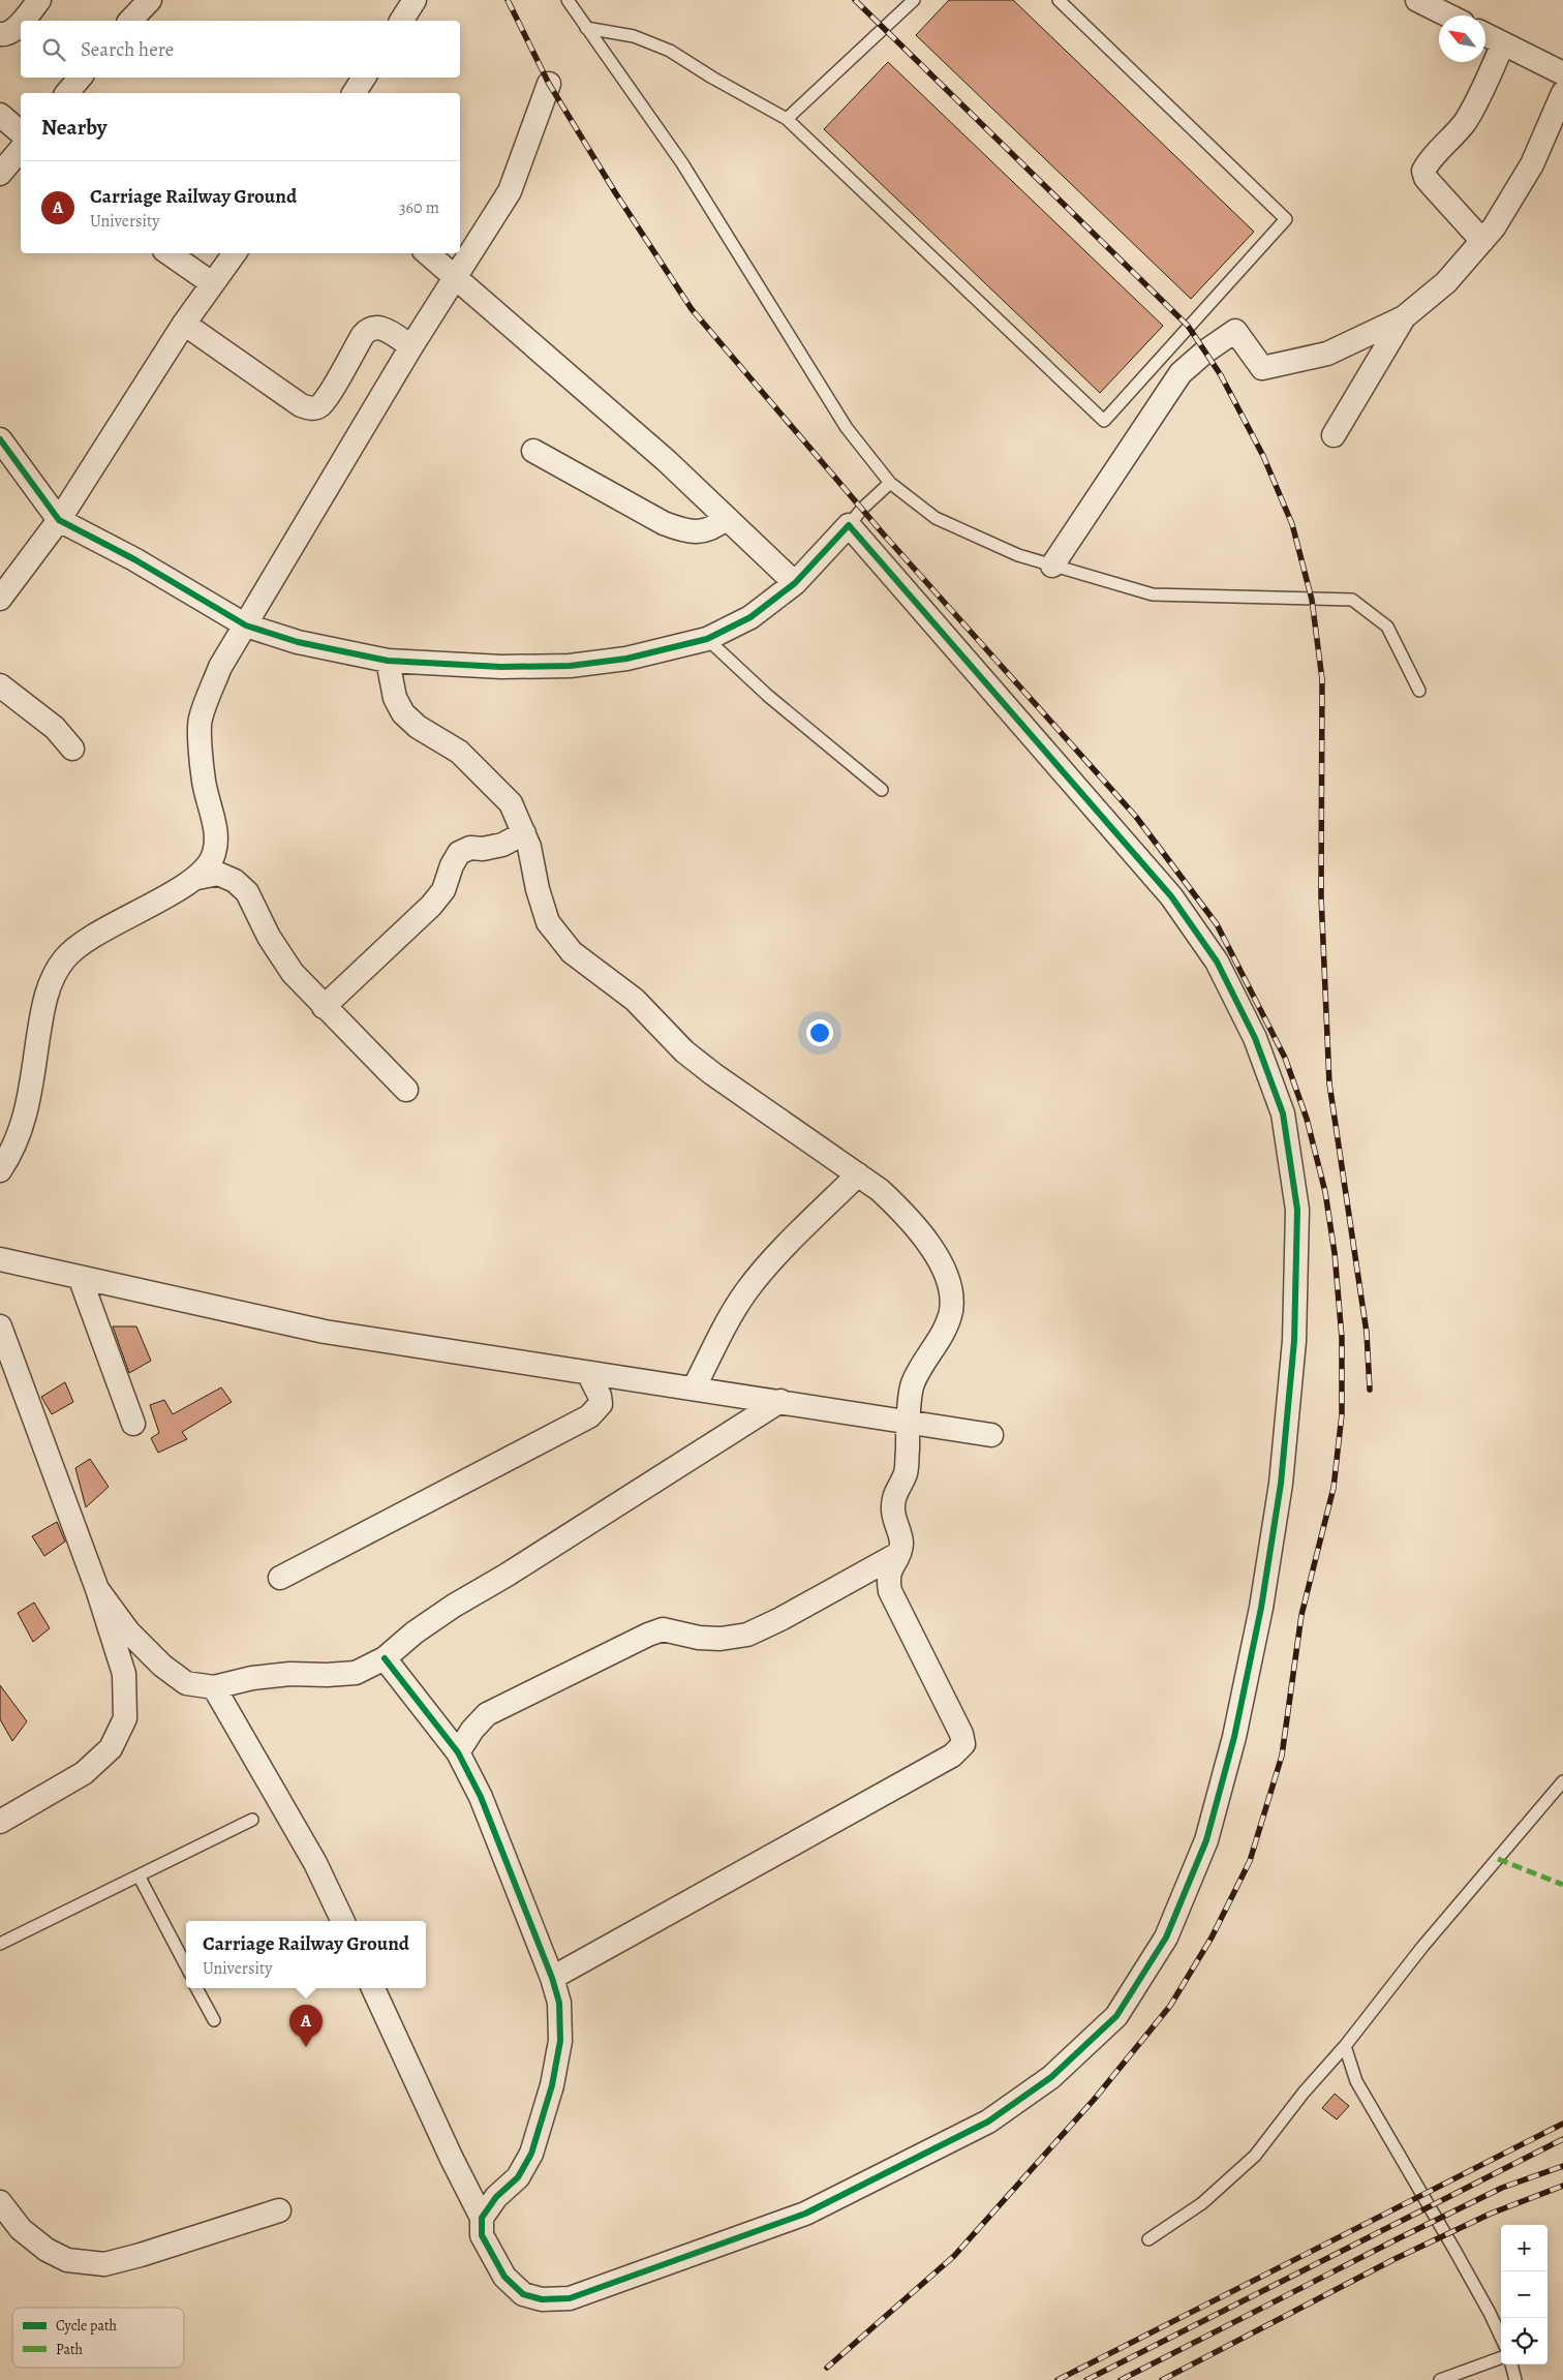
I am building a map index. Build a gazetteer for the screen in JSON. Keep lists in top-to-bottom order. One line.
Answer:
{"legend":["Cycle path","Path"],"north":"top left","page":{"search":"Search here","heading":"Nearby","list":[{"mark":"A","name":"Carriage Railway Ground","note":"University","value":"360 m"}],"popup":["Carriage Railway Ground","University"],"pins":"A","map_buttons":["+","−"]}}
